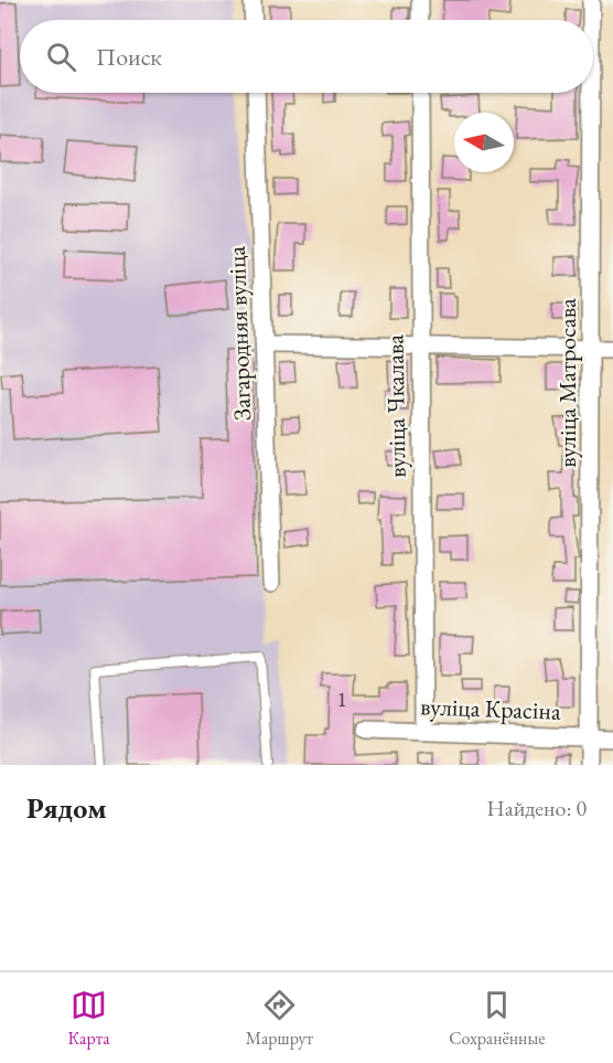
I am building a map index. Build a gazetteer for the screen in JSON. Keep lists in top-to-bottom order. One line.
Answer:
{"streets":{"street":["Загародняя вуліца","вуліца Матросава","вуліца Чкалава","вуліца Красіна"]},"crossings":[["вуліца Матросава","вуліца Красіна"],["вуліца Чкалава","вуліца Красіна"]],"house_numbers":["1"],"north":"left","page":{"search":"Поиск","heading":["Рядом","Найдено: 0"],"nav":["Карта","Маршрут","Сохранённые"]}}
